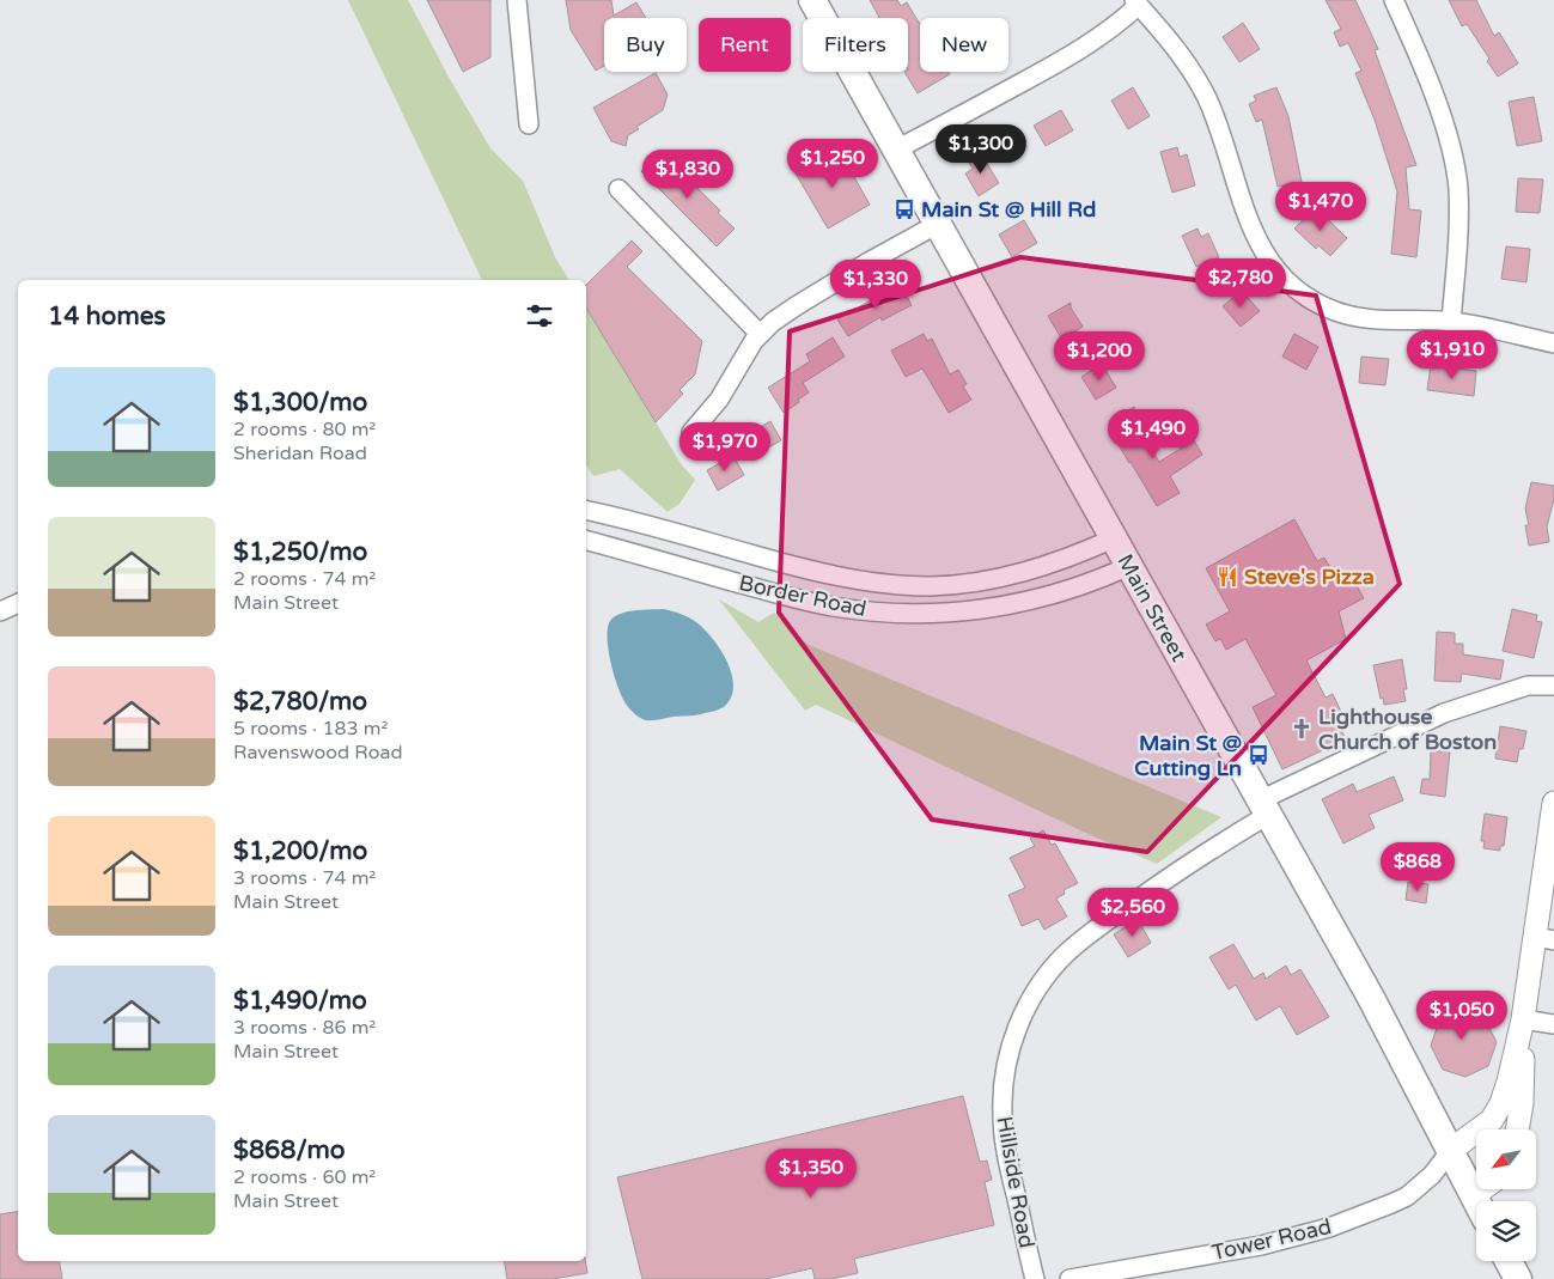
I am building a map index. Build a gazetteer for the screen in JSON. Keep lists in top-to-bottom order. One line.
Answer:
{"streets":{"main road":["Main Street"],"street":["Border Road","Hillside Road","Tower Road"]},"crossings":[["Border Road","Main Street"],["Main Street","Hillside Road"],["Main Street","Tower Road"]],"places":{"bus stop":["Main St @ Hill Rd","Main St @ Cutting Ln"],"restaurant":["Steve's Pizza"],"church":["Lighthouse Church of Boston"]},"north":"bottom left","page":{"chip":["Buy","Rent","Filters","New"],"price":["$1,300","$1,250","$1,830","$1,470","$2,780","$1,330","$1,910","$1,200","$1,490","$1,970","$868","$2,560","$1,050","$1,350"],"heading":"14 homes","list":[{"name":"$1,300/mo","note":"2 rooms · 80 m² · Sheridan Road"},{"name":"$1,250/mo","note":"2 rooms · 74 m² · Main Street"},{"name":"$2,780/mo","note":"5 rooms · 183 m² · Ravenswood Road"},{"name":"$1,200/mo","note":"3 rooms · 74 m² · Main Street"},{"name":"$1,490/mo","note":"3 rooms · 86 m² · Main Street"},{"name":"$868/mo","note":"2 rooms · 60 m² · Main Street"}]}}
